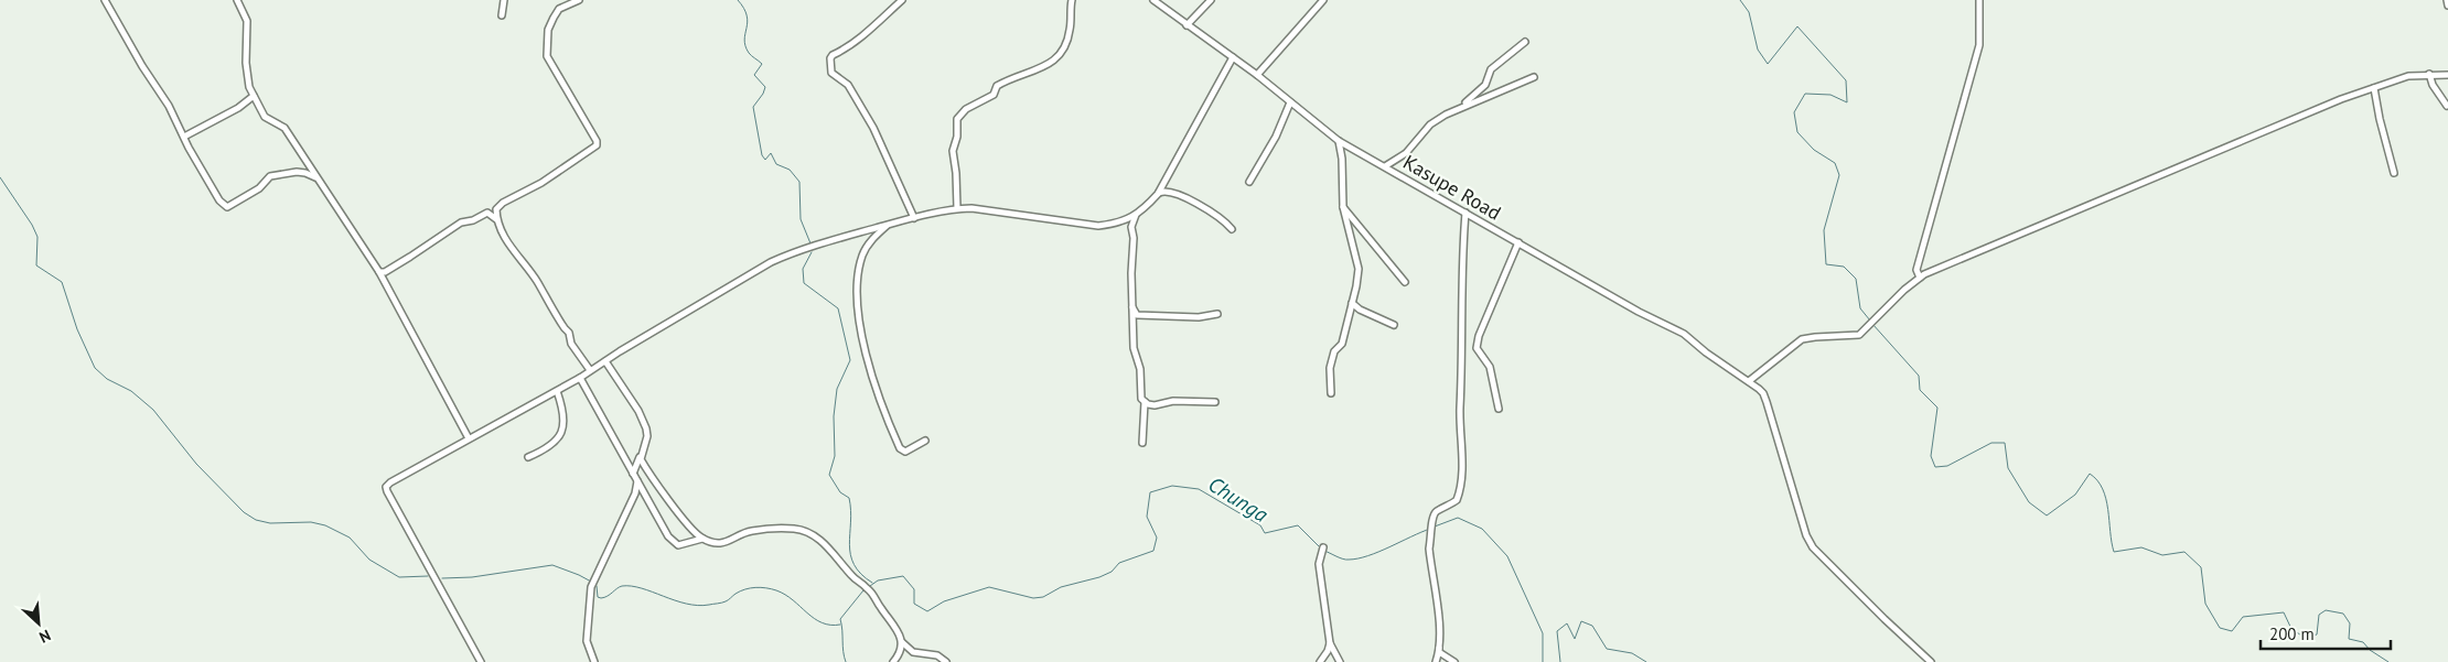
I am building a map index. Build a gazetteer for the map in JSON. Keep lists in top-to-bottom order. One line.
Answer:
{"streets":{"street":["Kasupe Road"]},"water":["Chunga"],"scale_bar":"200 m","north":"bottom right"}
